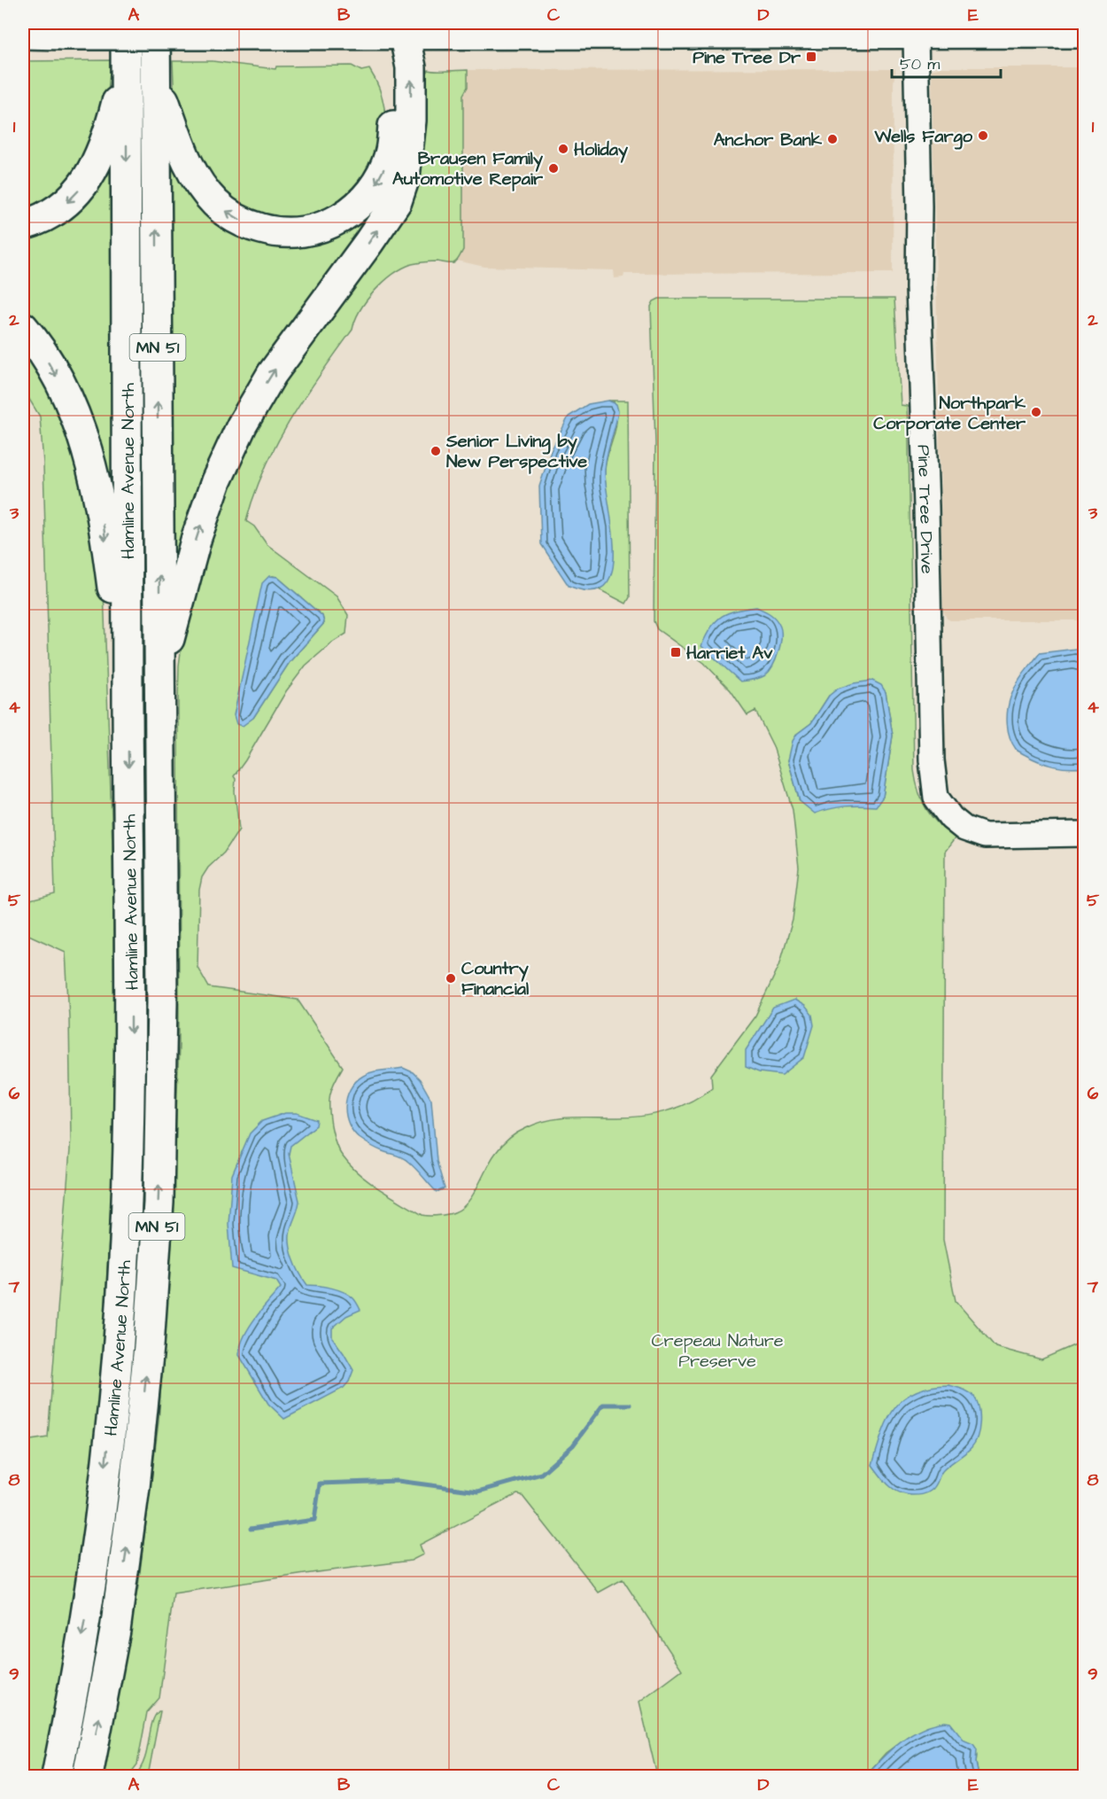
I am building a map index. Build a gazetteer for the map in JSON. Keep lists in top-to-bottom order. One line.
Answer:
{"streets":{"highway":["MN 51","Hamline Avenue North"],"street":["Pine Tree Drive"]},"parks":["Crepeau Nature Preserve"],"places":{"transit":["Pine Tree Dr","Harriet Av"],"other":["Wells Fargo","Anchor Bank","Holiday","Brausen Family Automotive Repair","Northpark Corporate Center","Senior Living by New Perspective","Country Financial"]},"scale_bar":"50 m","grid":{"columns":["A","B","C","D","E"],"rows":["1","2","3","4","5","6","7","8","9"]}}
